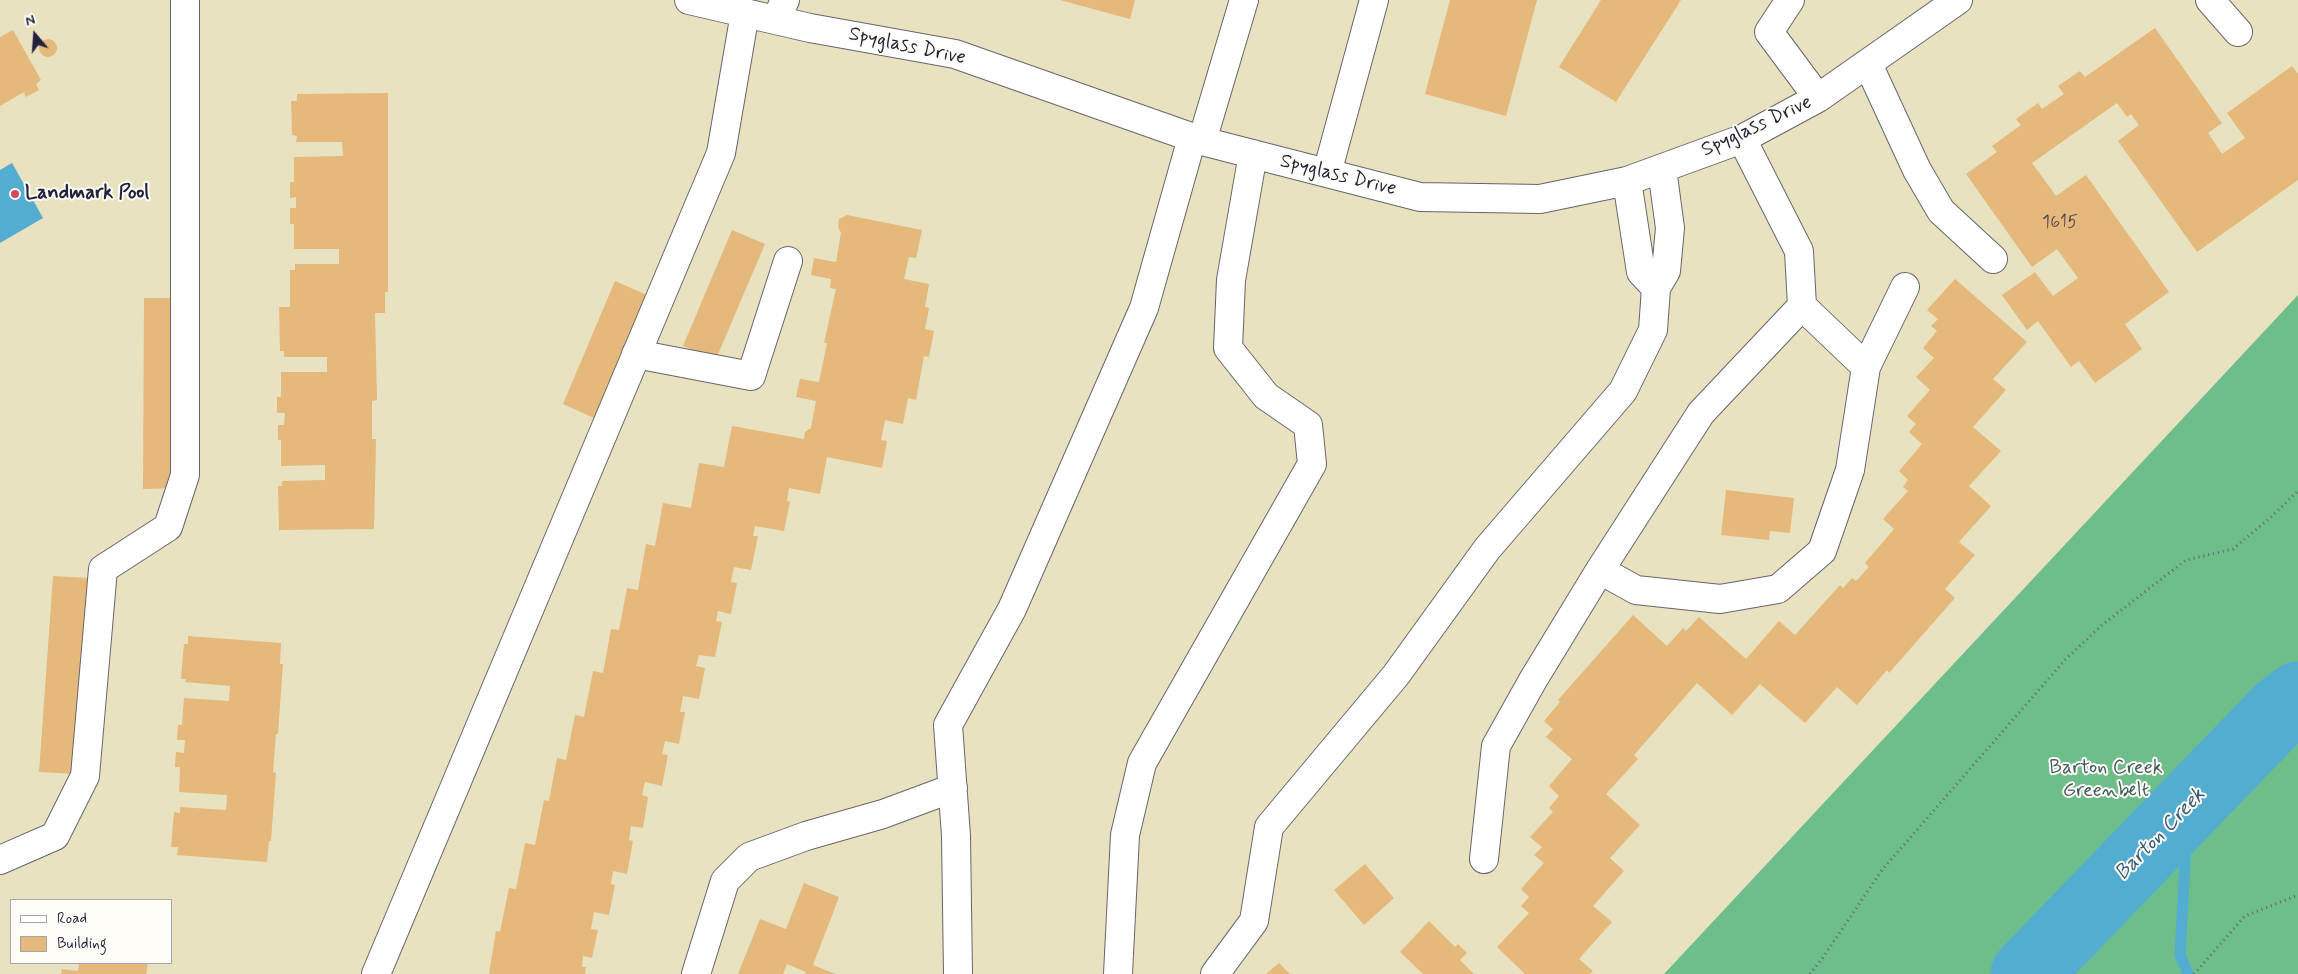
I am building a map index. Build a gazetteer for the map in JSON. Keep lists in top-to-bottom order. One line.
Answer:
{"streets":{"street":["Spyglass Drive"]},"water":["Barton Creek"],"parks":["Barton Creek Greenbelt"],"places":["Landmark Pool"],"house_numbers":["1615"],"legend":["Road","Building"],"north":"top"}
